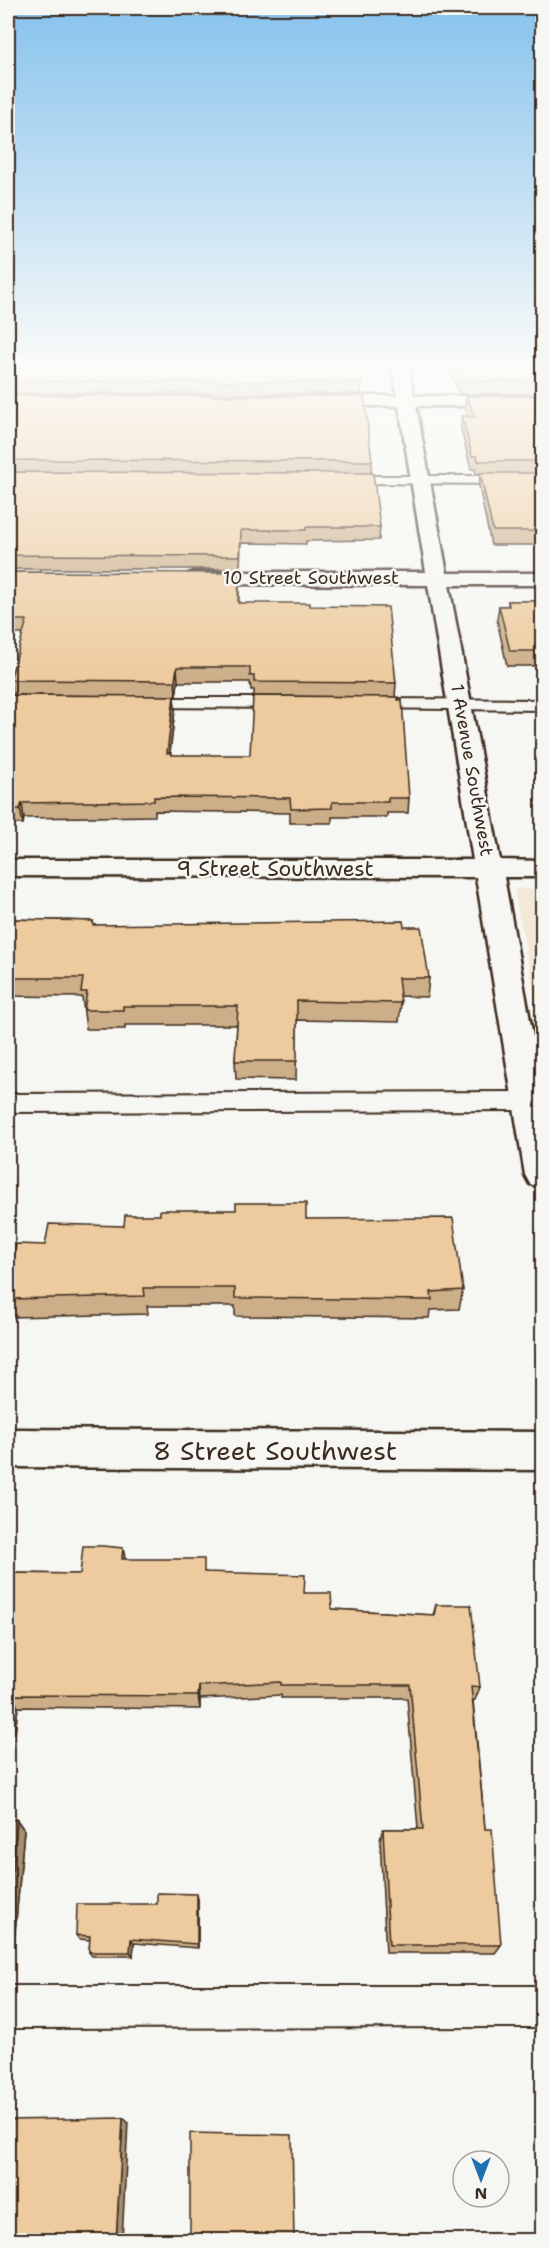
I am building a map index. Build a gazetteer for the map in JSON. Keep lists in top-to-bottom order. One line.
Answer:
{"streets":{"street":["10 Street Southwest","1 Avenue Southwest","9 Street Southwest","8 Street Southwest"]},"crossings":[["10 Street Southwest","1 Avenue Southwest"],["1 Avenue Southwest","9 Street Southwest"]],"north":"bottom"}
